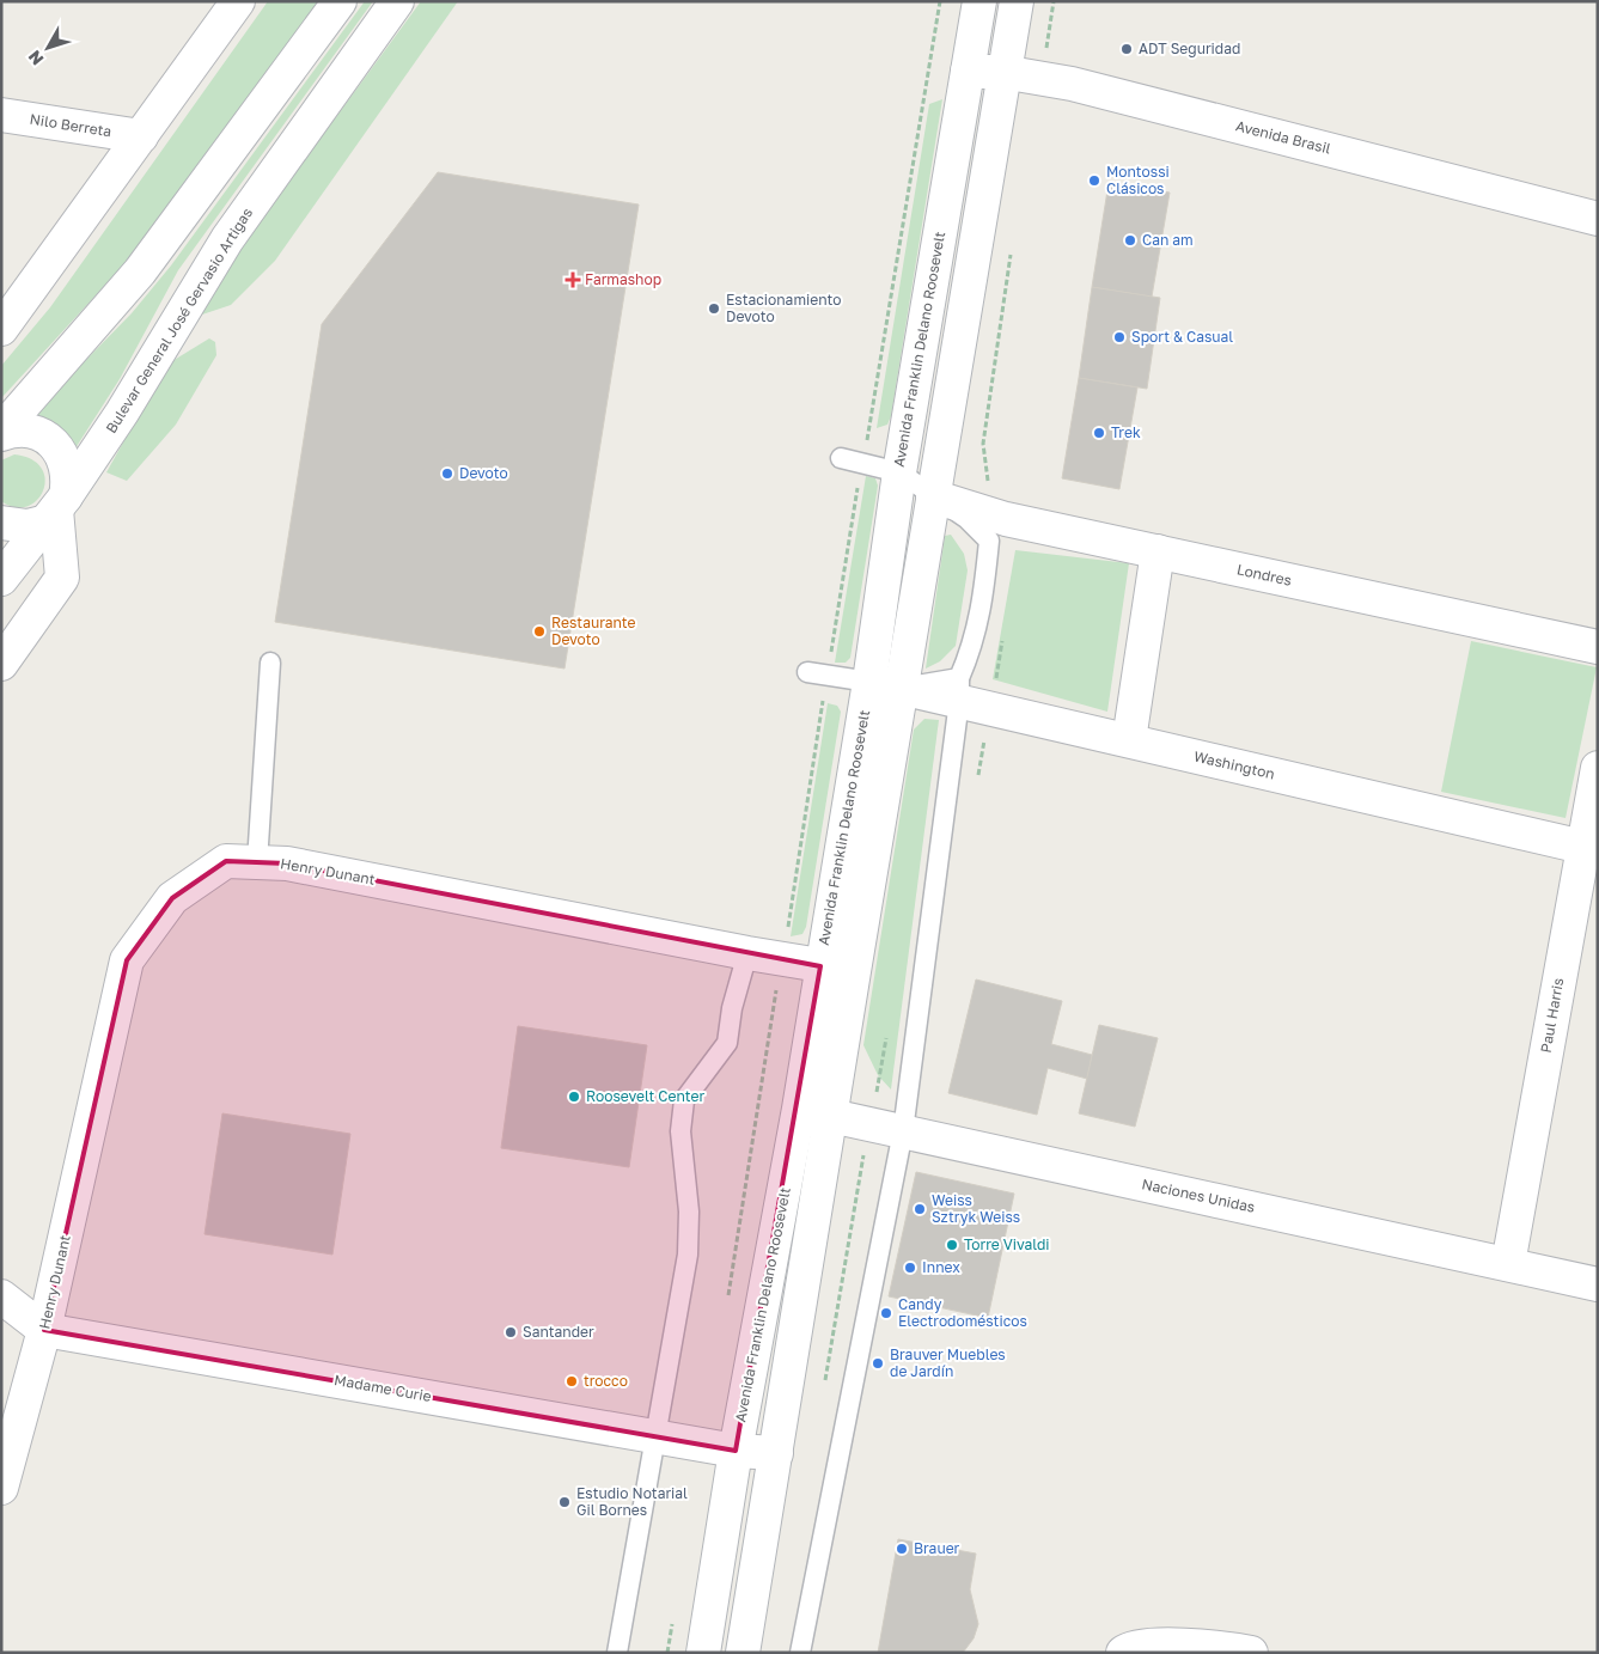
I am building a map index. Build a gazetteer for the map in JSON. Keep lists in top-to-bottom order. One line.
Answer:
{"streets":{"street":["Nilo Berreta","Avenida Brasil","Bulevar General José Gervasio Artigas","Avenida Franklin Delano Roosevelt","Londres","Washington","Henry Dunant","Paul Harris","Naciones Unidas","Madame Curie"]},"crossings":[["Avenida Brasil","Avenida Franklin Delano Roosevelt"],["Avenida Franklin Delano Roosevelt","Washington"],["Avenida Franklin Delano Roosevelt","Henry Dunant"],["Avenida Franklin Delano Roosevelt","Naciones Unidas"],["Avenida Franklin Delano Roosevelt","Madame Curie"],["Washington","Paul Harris"],["Henry Dunant","Madame Curie"],["Paul Harris","Naciones Unidas"]],"places":{"other":["ADT Seguridad","Montossi Clásicos","Can am","Estacionamiento Devoto","Sport & Casual","Trek","Devoto","Restaurante Devoto","Roosevelt Center","Weiss Sztryk Weiss","Torre Vivaldi","Innex","Candy Electrodomésticos","Santander","Brauver Muebles de Jardín","trocco","Estudio Notarial Gil Bornes","Brauer"],"health":["Farmashop"]},"north":"bottom left"}
